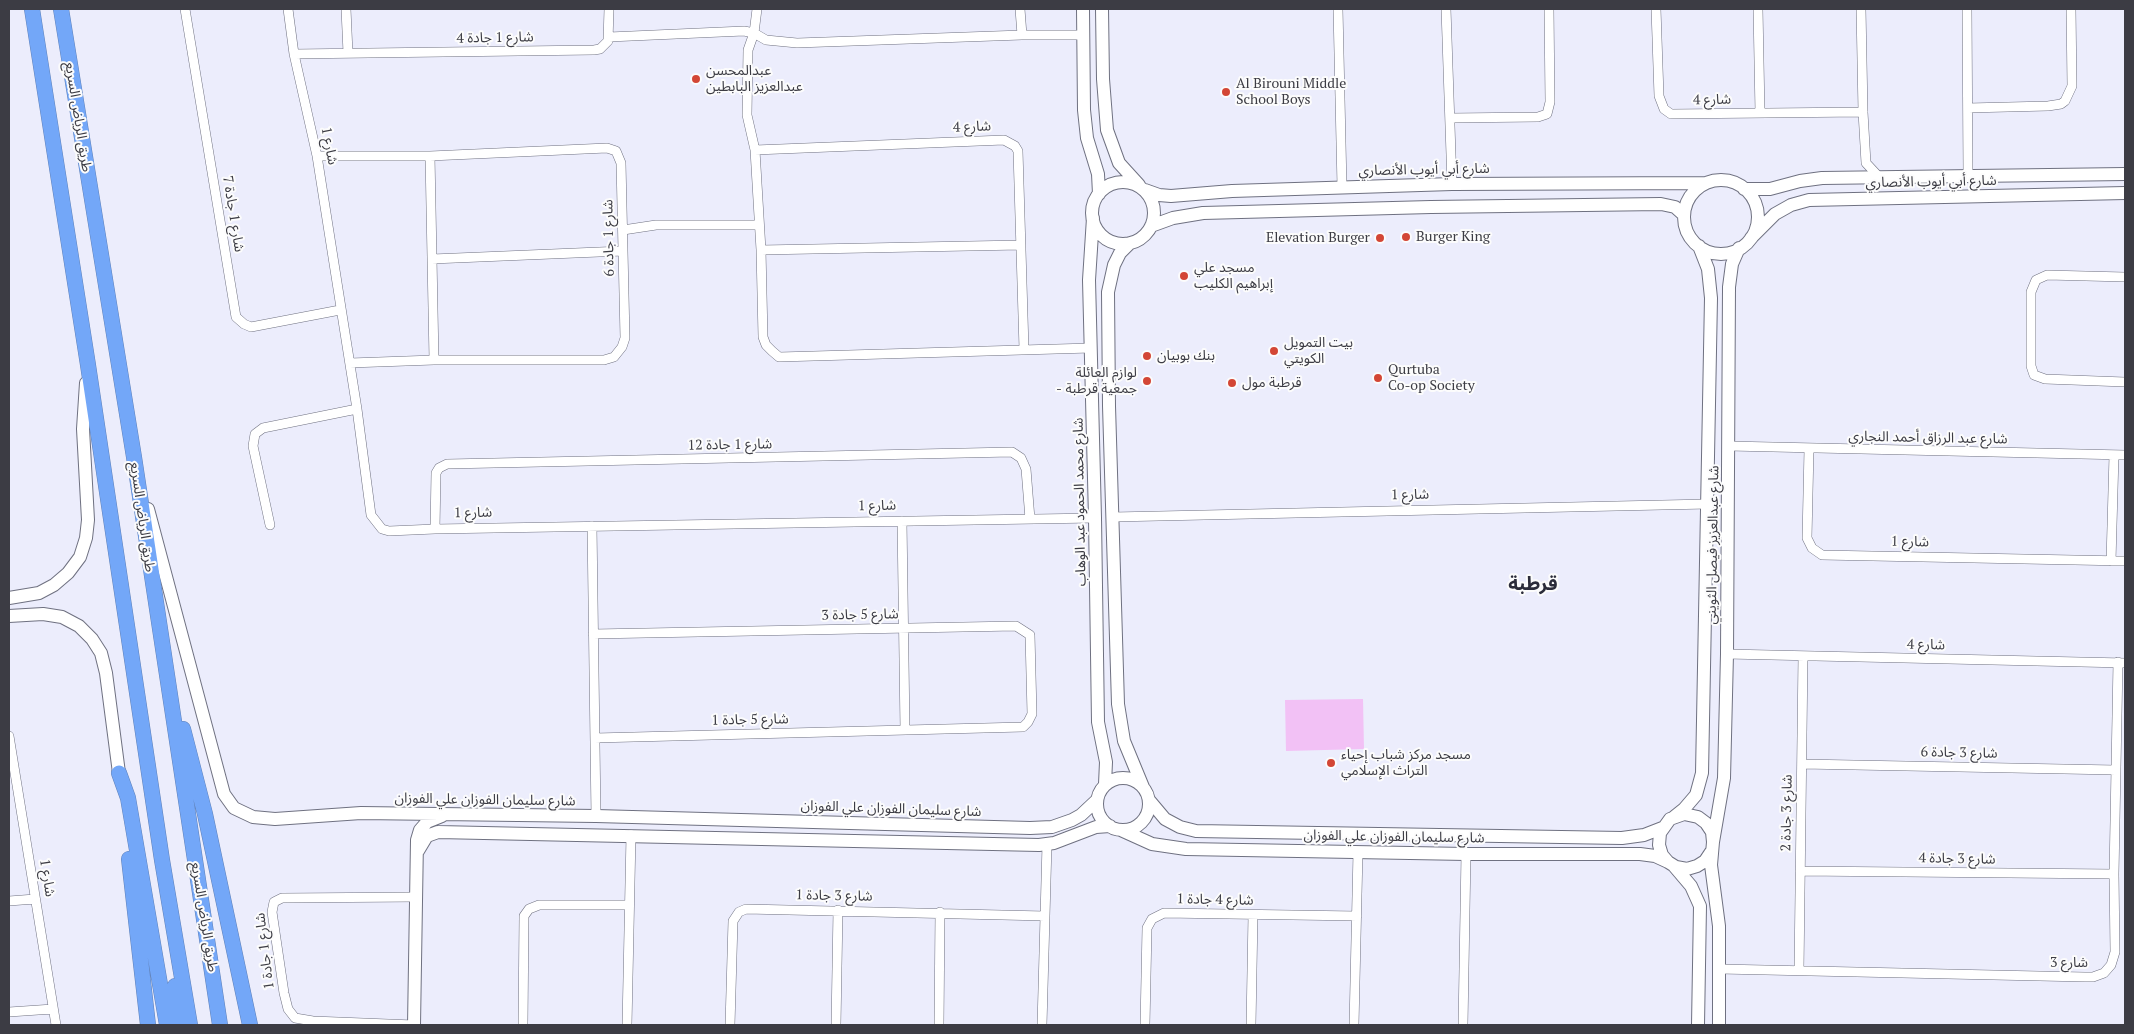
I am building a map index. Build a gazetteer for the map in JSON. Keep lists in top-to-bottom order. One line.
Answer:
{"streets":{"highway":["طريق الرياض السريع"],"street":["شارع 1 جادة 4","شارع 4","شارع 1","شارع أبي أيوب الأنصاري","شارع 1 جادة 7","شارع 1 جادة 6","شارع عبد الرزاق أحمد النجاري","شارع 1 جادة 12","شارع محمد الحمود عبد الوهاب","شارع عبدالعزيز فيصل الثويني","شارع 5 جادة 3","شارع 5 جادة 1","شارع 3 جادة 6","شارع سليمان الفوزان علي الفوزان","شارع 3 جادة 2","شارع 3 جادة 4","شارع 3 جادة 1","شارع 4 جادة 1","شارع 1 جادة 1","شارع 3"]},"crossings":[["شارع 1 جادة 4","شارع 1"],["شارع 4","شارع عبدالعزيز فيصل الثويني"],["شارع 4","شارع 3 جادة 2"],["شارع 4","شارع 3"],["طريق الرياض السريع","شارع سليمان الفوزان علي الفوزان"],["شارع 1","شارع 1 جادة 7"],["شارع 1","شارع 1 جادة 6"],["شارع 1","شارع عبد الرزاق أحمد النجاري"],["شارع 1","شارع 1 جادة 12"],["شارع 1","شارع محمد الحمود عبد الوهاب"],["شارع 1","شارع عبدالعزيز فيصل الثويني"],["شارع أبي أيوب الأنصاري","شارع محمد الحمود عبد الوهاب"],["شارع أبي أيوب الأنصاري","شارع عبدالعزيز فيصل الثويني"],["شارع عبد الرزاق أحمد النجاري","شارع عبدالعزيز فيصل الثويني"],["شارع محمد الحمود عبد الوهاب","شارع سليمان الفوزان علي الفوزان"],["شارع عبدالعزيز فيصل الثويني","شارع سليمان الفوزان علي الفوزان"],["شارع عبدالعزيز فيصل الثويني","شارع 3"],["شارع 5 جادة 3","شارع 5 جادة 1"],["شارع 3 جادة 6","شارع 3 جادة 2"],["شارع 3 جادة 6","شارع 3"],["شارع 3 جادة 2","شارع 3 جادة 4"],["شارع 3 جادة 2","شارع 3"],["شارع 3 جادة 4","شارع 3"]],"districts":["قرطبة"],"places":["عبدالمحسن عبدالعزيز البابطين","Al Birouni Middle School Boys","Burger King","Elevation Burger","مسجد علي إبراهيم الكليب","بيت التمويل الكويتي","بنك بوبيان","Qurtuba Co-op Society","لوازم العائلة - جمعية قرطبة","قرطبة مول","مسجد مركز شباب إحياء التراث الإسلامي"]}
